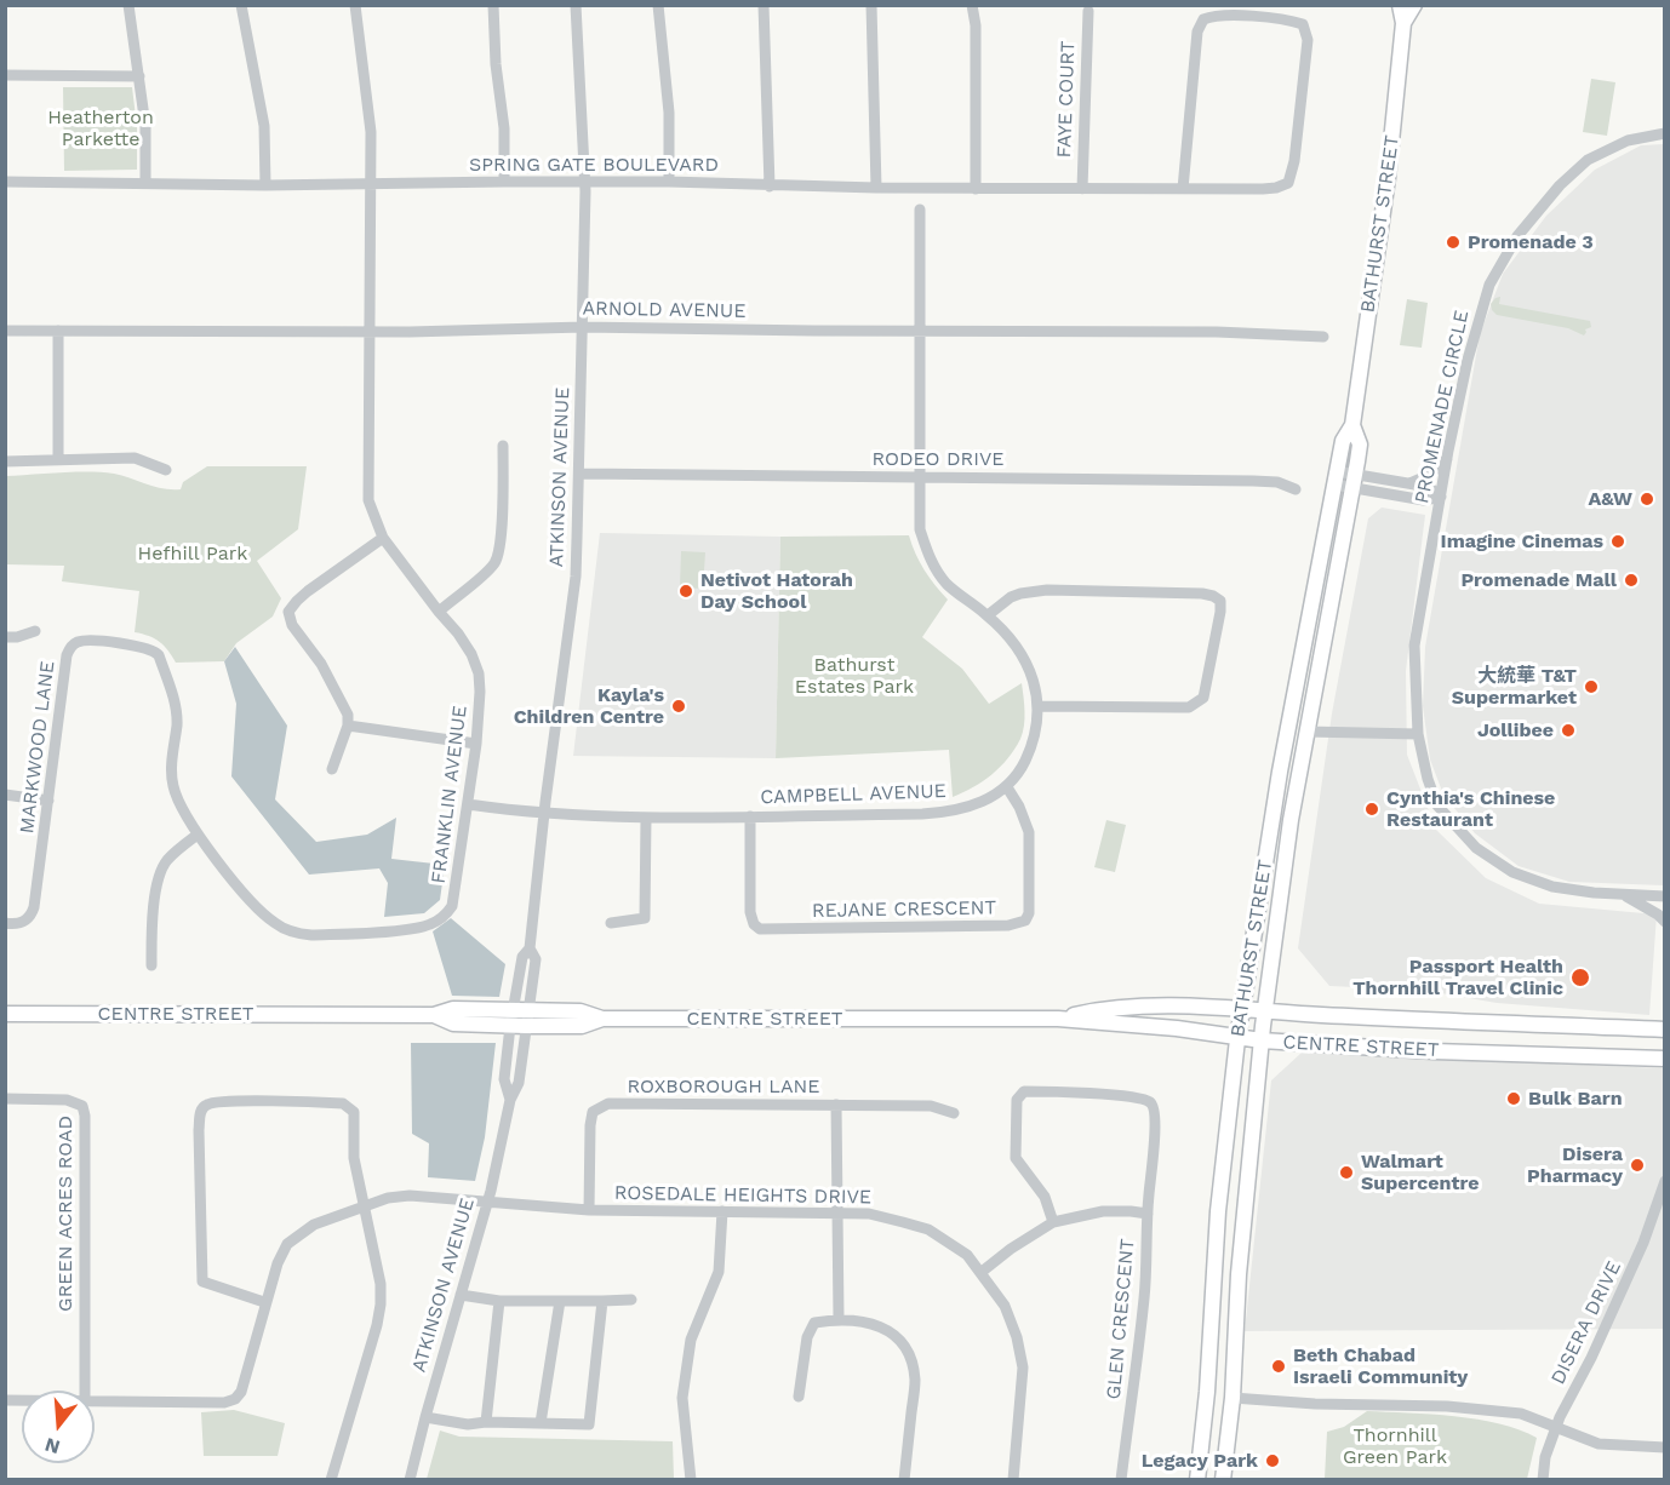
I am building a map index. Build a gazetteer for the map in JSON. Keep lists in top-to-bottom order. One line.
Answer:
{"streets":{"main road":["BATHURST STREET","CENTRE STREET"],"street":["FAYE COURT","SPRING GATE BOULEVARD","ARNOLD AVENUE","PROMENADE CIRCLE","RODEO DRIVE","ATKINSON AVENUE","MARKWOOD LANE","FRANKLIN AVENUE","CAMPBELL AVENUE","REJANE CRESCENT","ROXBOROUGH LANE","ROSEDALE HEIGHTS DRIVE","GREEN ACRES ROAD","GLEN CRESCENT","DISERA DRIVE"]},"crossings":[["FAYE COURT","SPRING GATE BOULEVARD"],["SPRING GATE BOULEVARD","ATKINSON AVENUE"],["SPRING GATE BOULEVARD","FRANKLIN AVENUE"],["BATHURST STREET","CENTRE STREET"],["ARNOLD AVENUE","ATKINSON AVENUE"],["ARNOLD AVENUE","FRANKLIN AVENUE"],["RODEO DRIVE","ATKINSON AVENUE"],["ATKINSON AVENUE","CAMPBELL AVENUE"],["ATKINSON AVENUE","CENTRE STREET"],["ATKINSON AVENUE","ROSEDALE HEIGHTS DRIVE"],["MARKWOOD LANE","FRANKLIN AVENUE"],["FRANKLIN AVENUE","CAMPBELL AVENUE"],["CAMPBELL AVENUE","REJANE CRESCENT"],["ROXBOROUGH LANE","ROSEDALE HEIGHTS DRIVE"],["ROSEDALE HEIGHTS DRIVE","GLEN CRESCENT"]],"parks":["Heatherton Parkette","Hefhill Park","Bathurst Estates Park","Thornhill Green Park"],"places":["Promenade 3","A&W","Imagine Cinemas","Promenade Mall","Netivot Hatorah Day School","大統華 T&T Supermarket","Kayla's Children Centre","Jollibee","Cynthia's Chinese Restaurant","Passport Health Thornhill Travel Clinic","Bulk Barn","Disera Pharmacy","Walmart Supercentre","Beth Chabad Israeli Community","Legacy Park"],"north":"bottom"}
